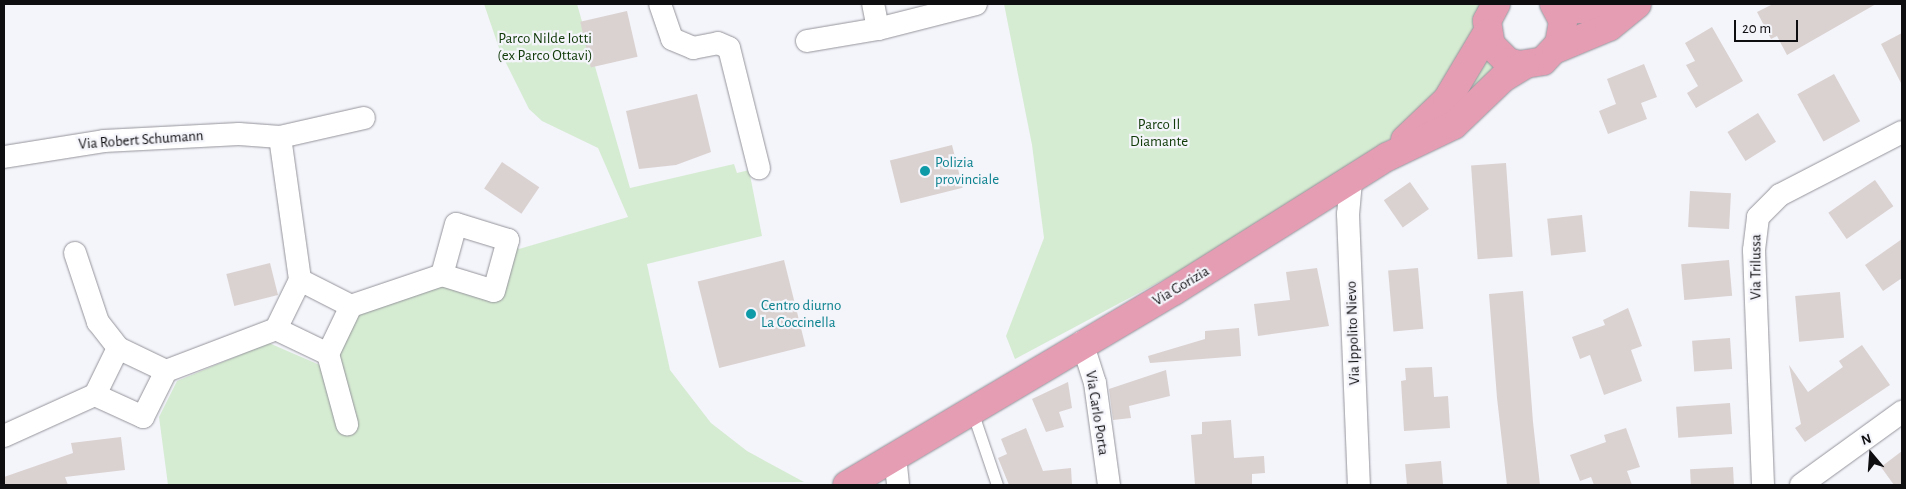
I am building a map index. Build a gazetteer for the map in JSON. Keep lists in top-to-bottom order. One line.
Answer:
{"streets":{"main road":["Via Gorizia"],"street":["Via Robert Schumann","Via Trilussa","Via Ippolito Nievo","Via Carlo Porta"]},"crossings":[["Via Gorizia","Via Ippolito Nievo"],["Via Gorizia","Via Carlo Porta"]],"parks":["Parco Nilde Iotti (ex Parco Ottavi)","Parco Il Diamante"],"places":["Polizia provinciale","Centro diurno La Coccinella"],"scale_bar":"20 m","north":"top"}
